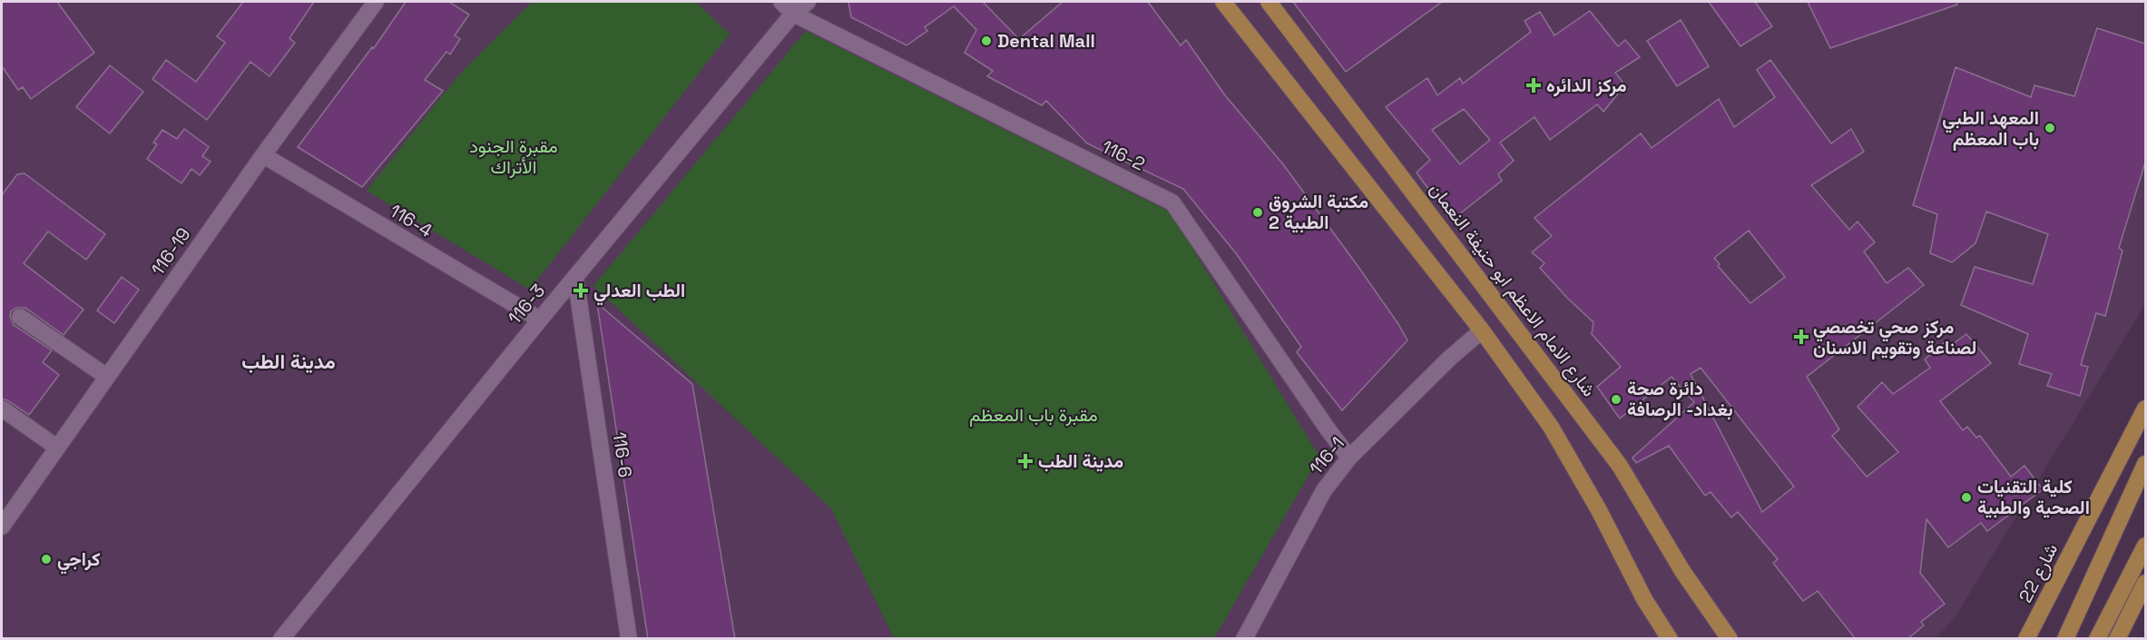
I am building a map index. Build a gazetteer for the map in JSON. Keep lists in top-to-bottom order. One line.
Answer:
{"streets":{"main road":["شارع الامام الاعظم ابو حنيفة النعمان","شارع 22"],"street":["116-2","116-4","116-19","116-3","116-6","116-1"]},"crossings":[["116-2","116-3"],["116-2","116-1"],["116-4","116-19"],["116-4","116-3"],["116-3","116-6"]],"districts":["مدينة الطب"],"parks":["مقبرة الجنود الأتراك","مقبرة باب المعظم"],"places":{"other":["Dental Mall","المعهد الطبي باب المعظم","مكتبة الشروق الطبية 2","دائرة صحة بغداد- الرصافة","كلية التقنيات الصحية والطبية","كراجي"],"health":["مركز الدائره","الطب العدلي","مركز صحي تخصصي لصناعة وتقويم الاسنان","مدينة الطب"]}}
